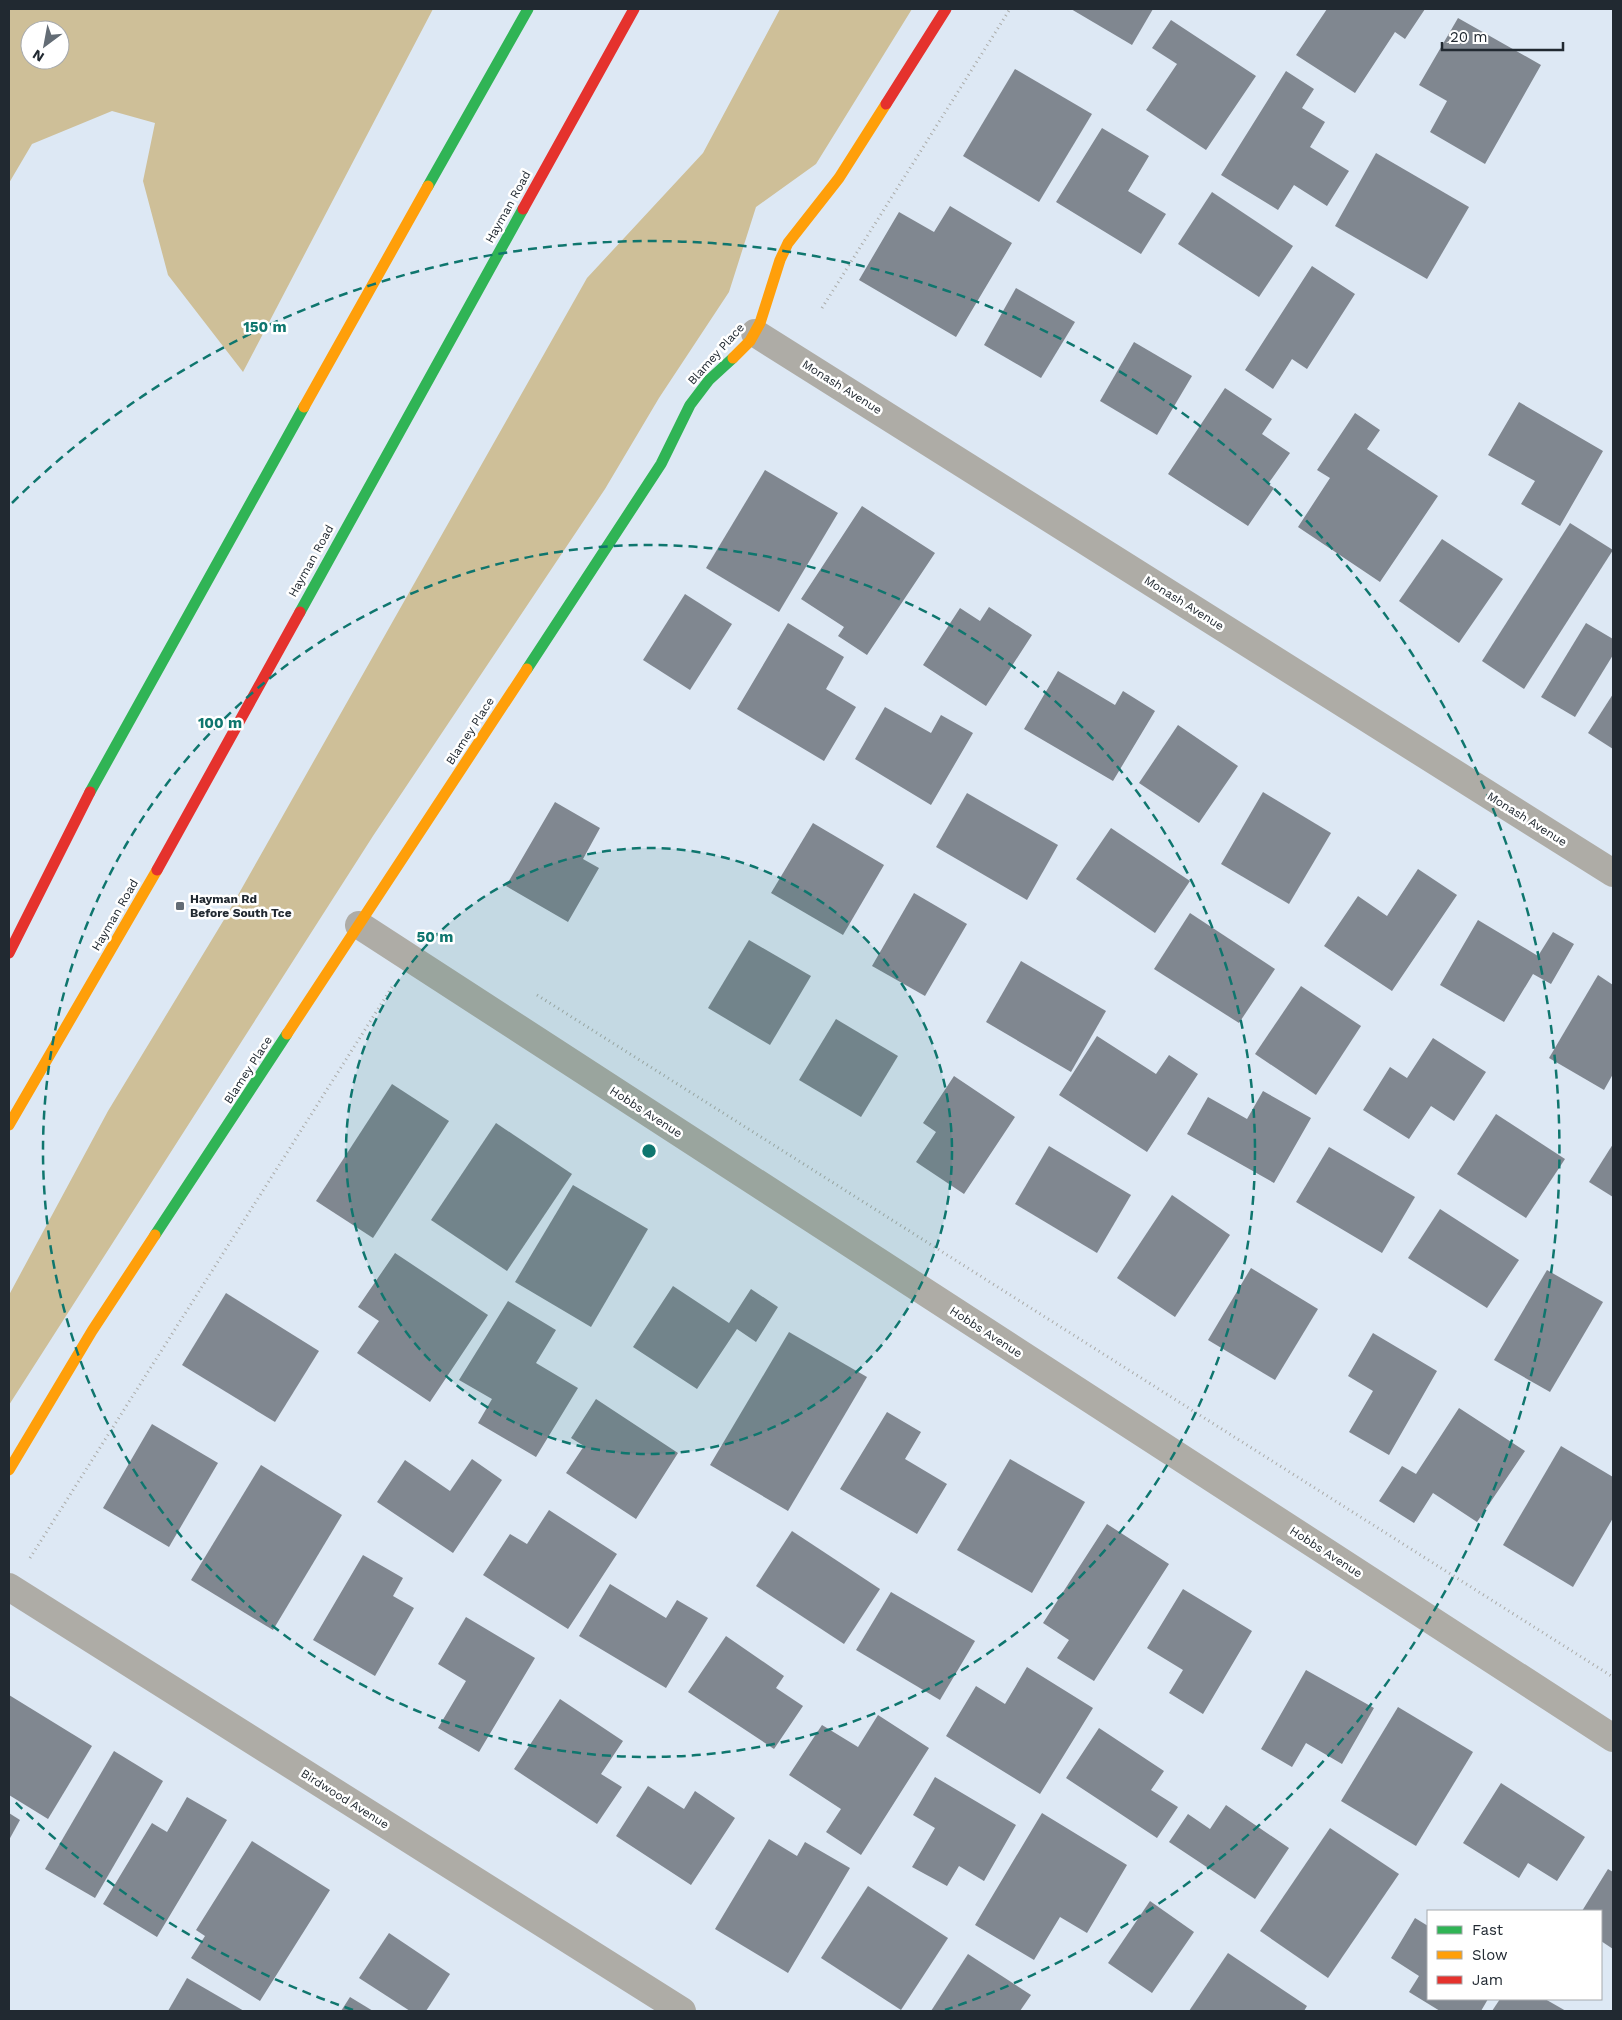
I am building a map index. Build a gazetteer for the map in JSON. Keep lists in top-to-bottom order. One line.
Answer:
{"streets":{"main road":["Hayman Road","Blamey Place"],"street":["Monash Avenue","Hobbs Avenue","Birdwood Avenue"]},"crossings":[["Blamey Place","Monash Avenue"],["Blamey Place","Hobbs Avenue"]],"places":{"transit":["Hayman Rd Before South Tce"]},"legend":["Fast","Slow","Jam"],"scale_bar":"20 m","north":"bottom left","rings":["150 m","100 m","50 m"]}
